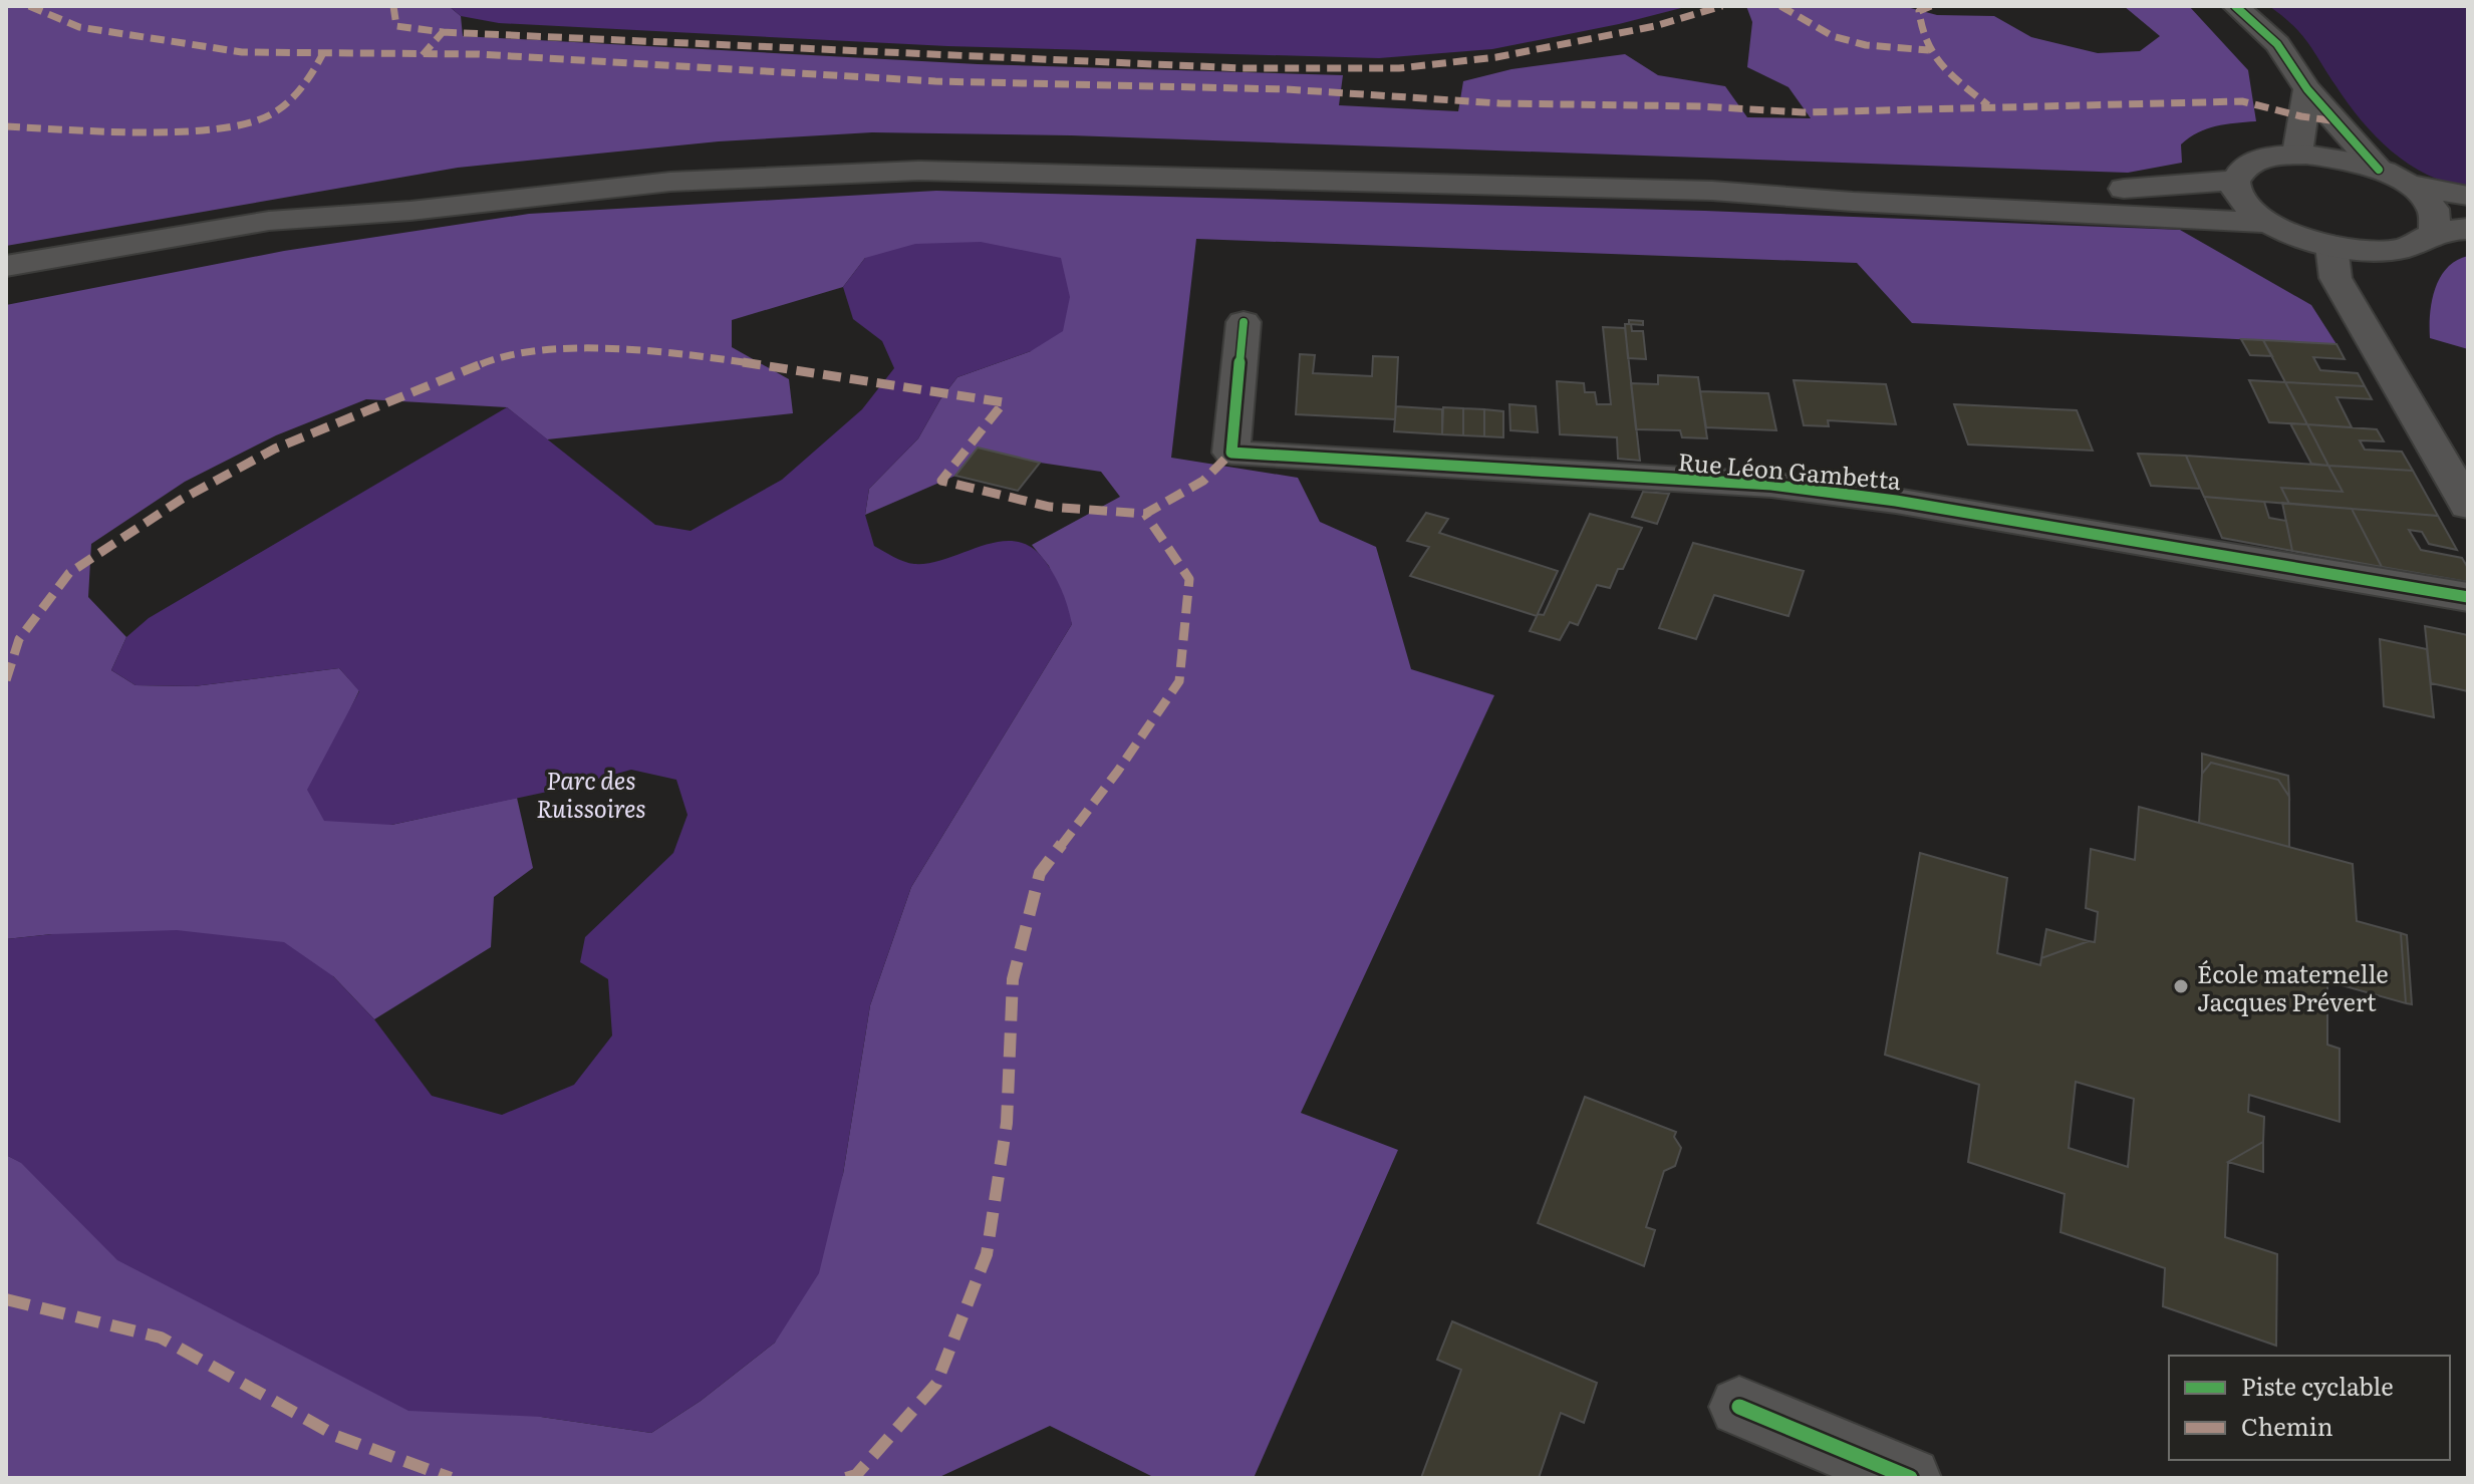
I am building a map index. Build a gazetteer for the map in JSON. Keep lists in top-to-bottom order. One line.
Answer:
{"streets":{"main road":["Rue Léon Gambetta"]},"parks":["Parc des Ruissoires"],"places":["École maternelle Jacques Prévert"],"legend":["Piste cyclable","Chemin"]}
